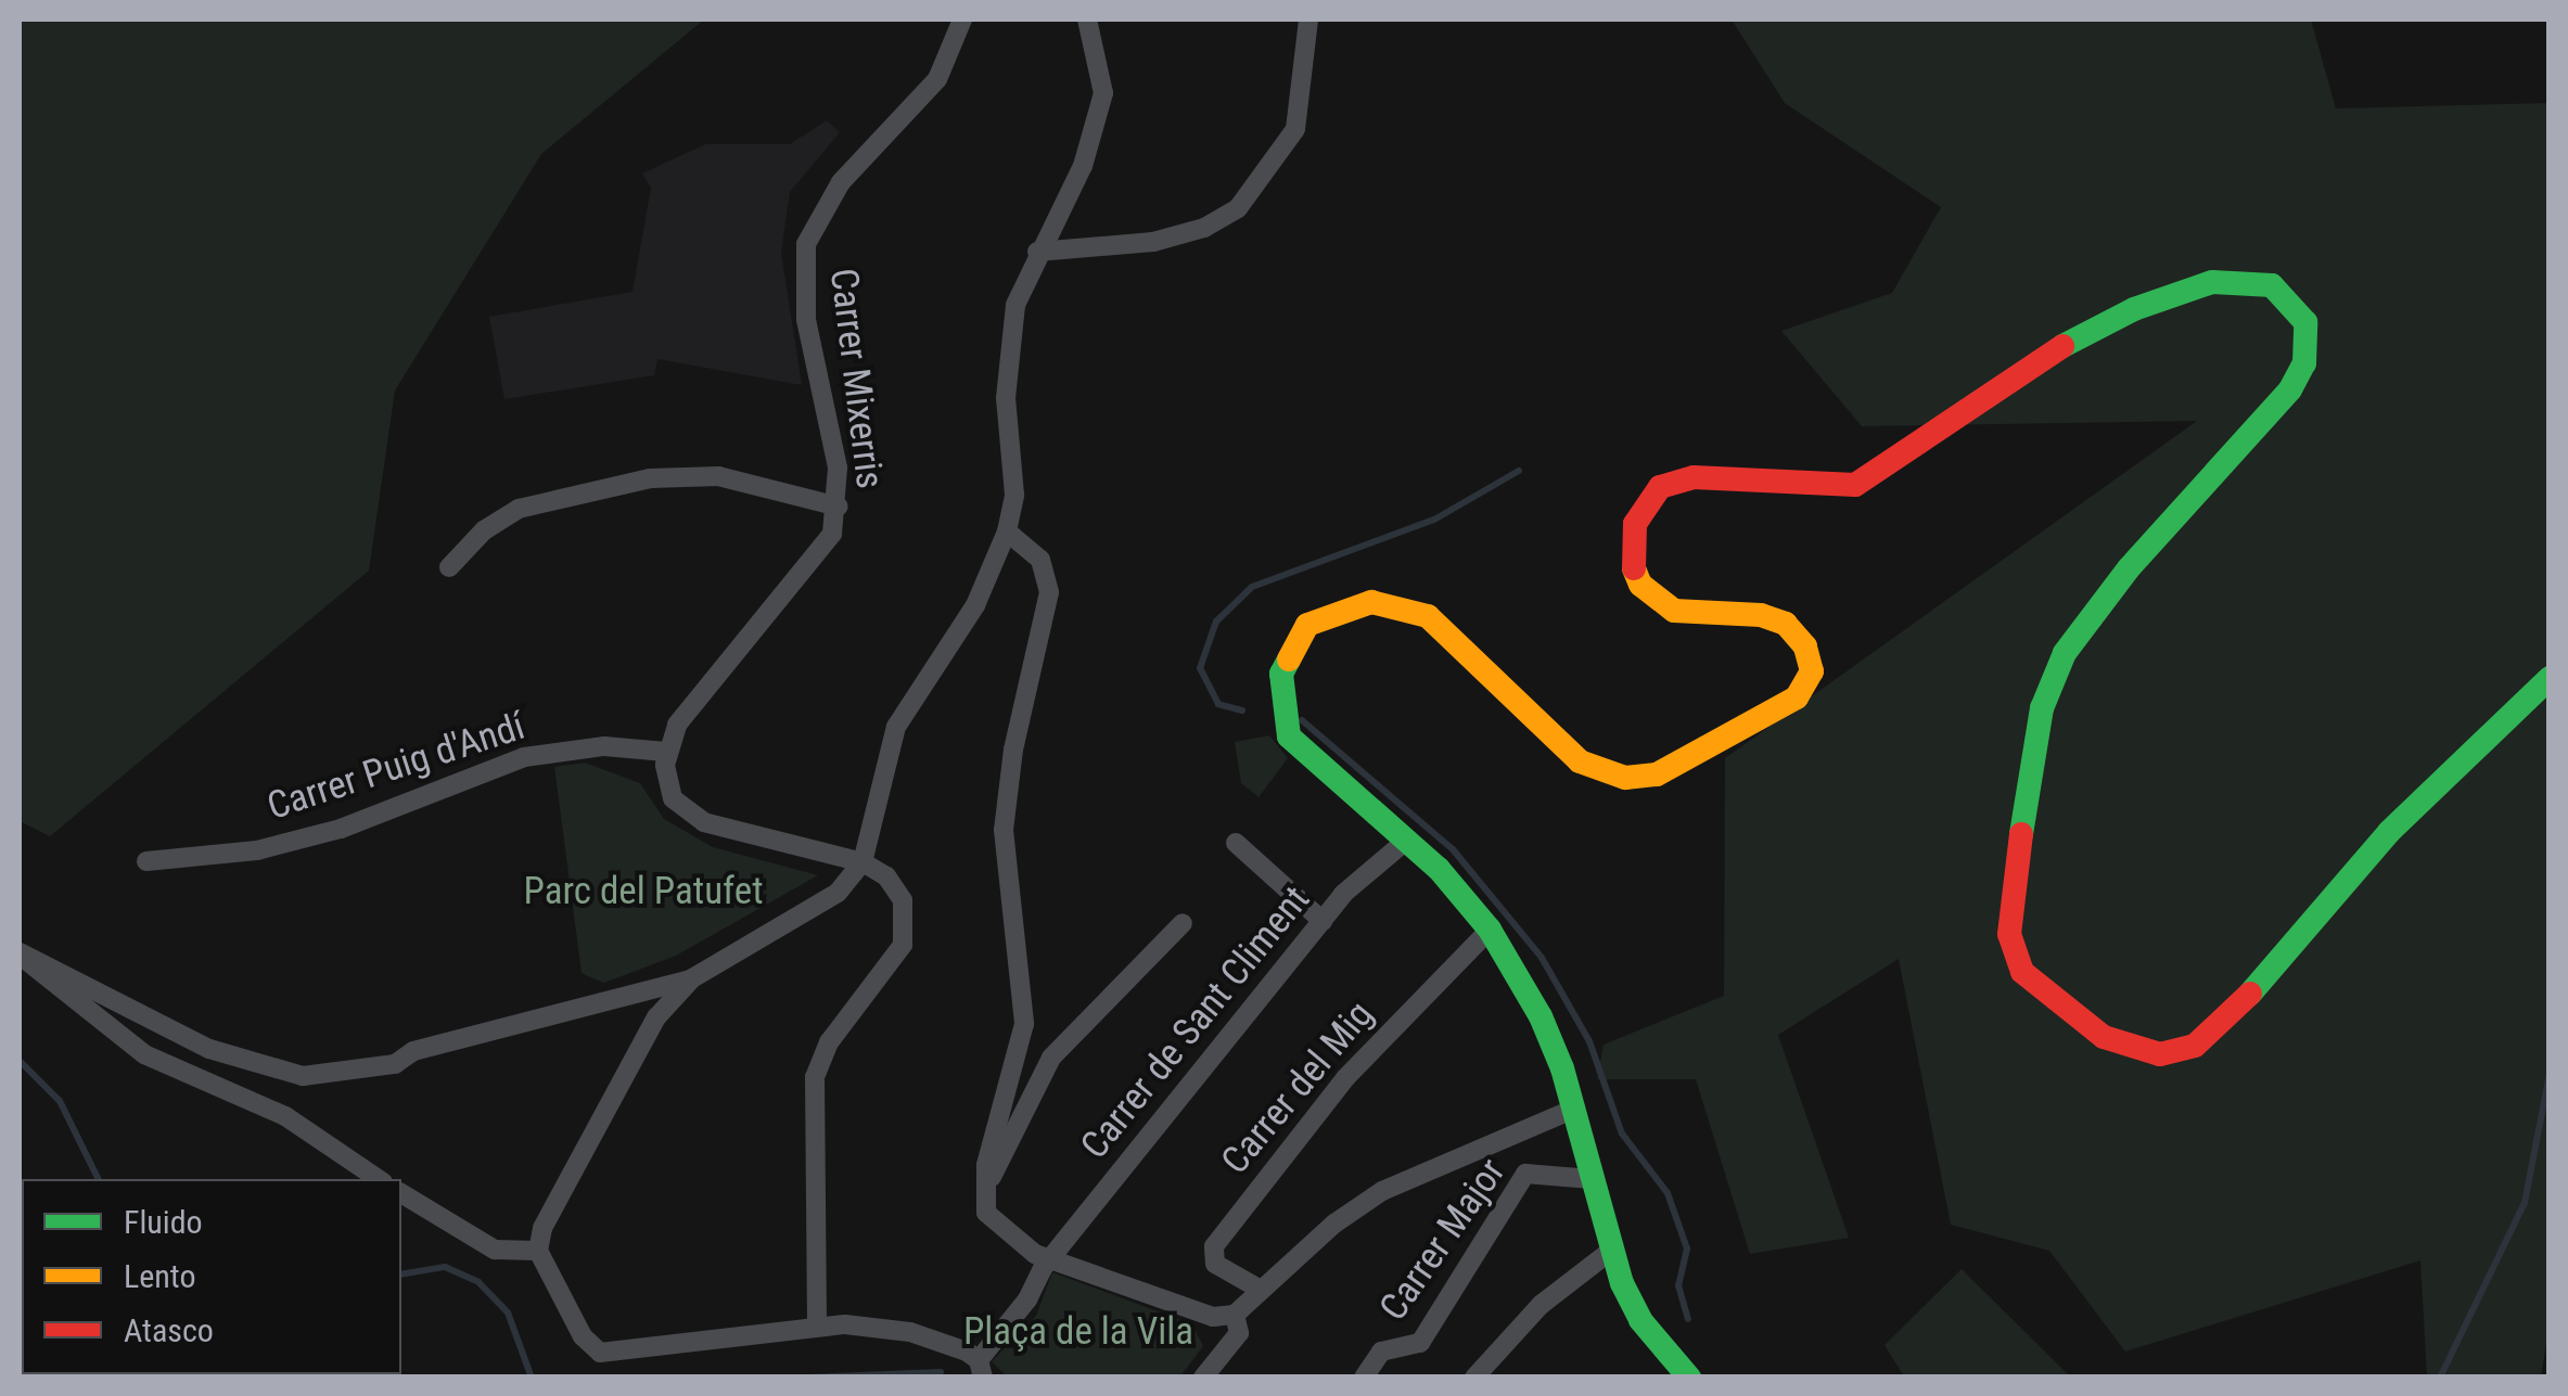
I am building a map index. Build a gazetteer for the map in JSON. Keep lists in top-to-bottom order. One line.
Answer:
{"streets":{"street":["Carrer Mixerris","Carrer Puig d'Andí","Carrer de Sant Climent","Carrer del Mig","Carrer Major"]},"crossings":[["Carrer Mixerris","Carrer Puig d'Andí"]],"parks":["Parc del Patufet","Plaça de la Vila"],"legend":["Fluido","Lento","Atasco"]}
